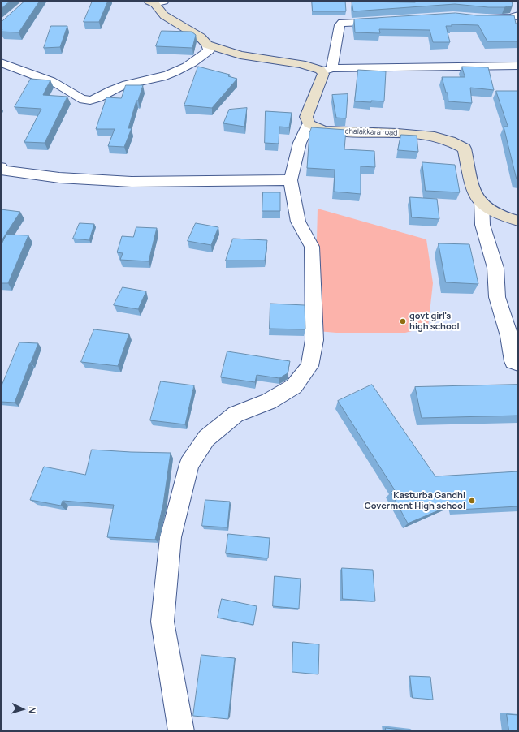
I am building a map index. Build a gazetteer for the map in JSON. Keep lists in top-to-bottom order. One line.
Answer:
{"streets":{"main road":["chalakkara road"]},"places":["govt girl's high school","Kasturba Gandhi Goverment High school"],"north":"right"}
